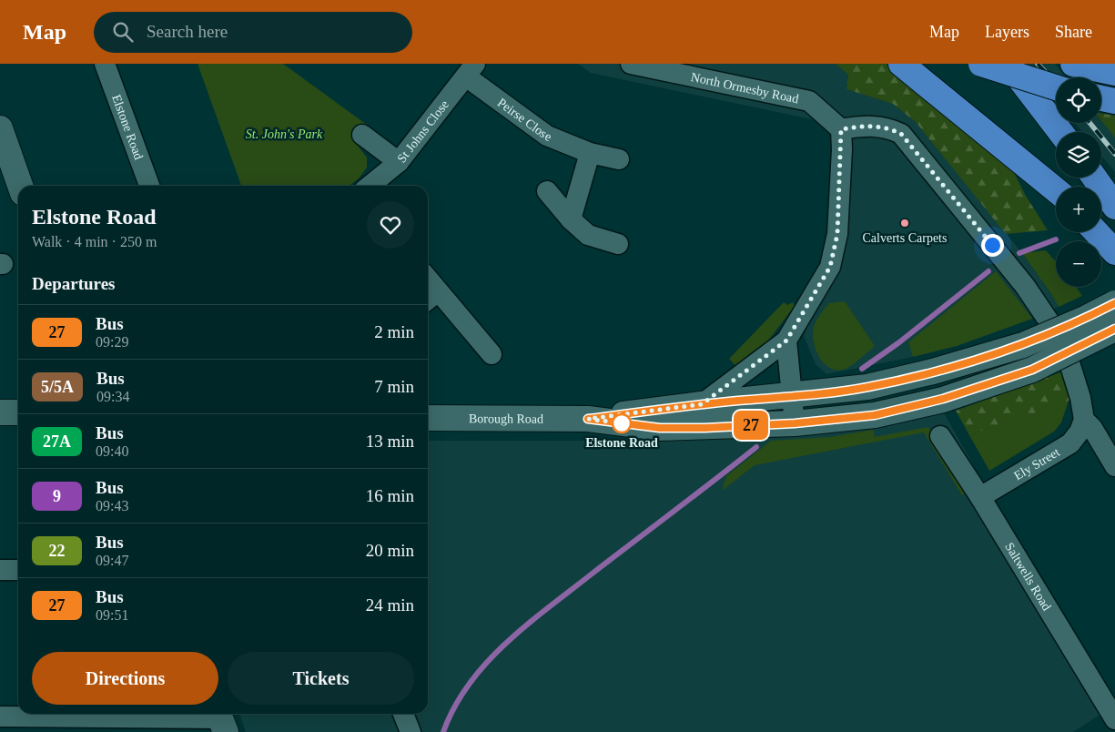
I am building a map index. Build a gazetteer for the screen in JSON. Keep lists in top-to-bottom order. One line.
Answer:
{"streets":{"street":["North Ormesby Road","Peirse Close","Elstone Road","St Johns Close","Borough Road","Ely Street","Saltwells Road"]},"crossings":[["Peirse Close","St Johns Close"],["Ely Street","Saltwells Road"]],"parks":["St. John's Park"],"places":["Calverts Carpets","Elstone Road"],"lines":["bus line 27"],"page":{"header":"Map","search":"Search here","nav":["Map","Layers","Share"],"on_map":"27","map_buttons":["+","−"],"heading":[["Elstone Road","Walk · 4 min · 250 m"],"Departures"],"list":[{"mark":"27","name":"Bus","note":"09:29","value":"2 min"},{"mark":"5/5A","name":"Bus","note":"09:34","value":"7 min"},{"mark":"27A","name":"Bus","note":"09:40","value":"13 min"},{"mark":"9","name":"Bus","note":"09:43","value":"16 min"},{"mark":"22","name":"Bus","note":"09:47","value":"20 min"},{"mark":"27","name":"Bus","note":"09:51","value":"24 min"}],"buttons":["Directions","Tickets"]}}
